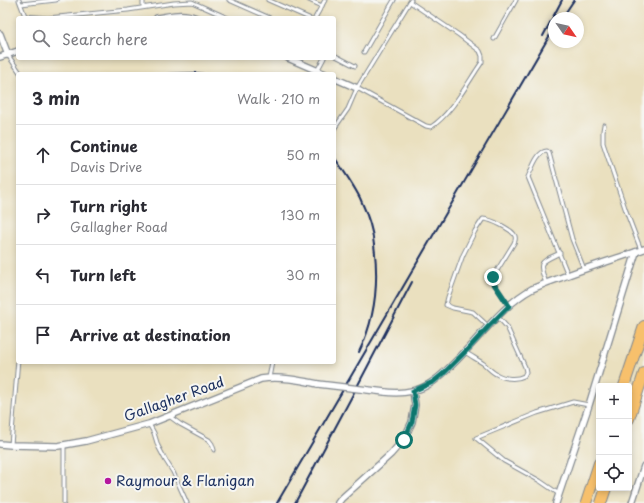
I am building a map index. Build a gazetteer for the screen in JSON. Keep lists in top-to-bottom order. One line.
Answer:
{"streets":{"street":["Gallagher Road"]},"places":["Raymour & Flanigan"],"north":"bottom right","page":{"search":"Search here","heading":["3 min","Walk · 210 m"],"list":[["Continue","Davis Drive","50 m"],["Turn right","Gallagher Road","130 m"],["Turn left","30 m"],"Arrive at destination"],"map_buttons":["+","−"]}}
